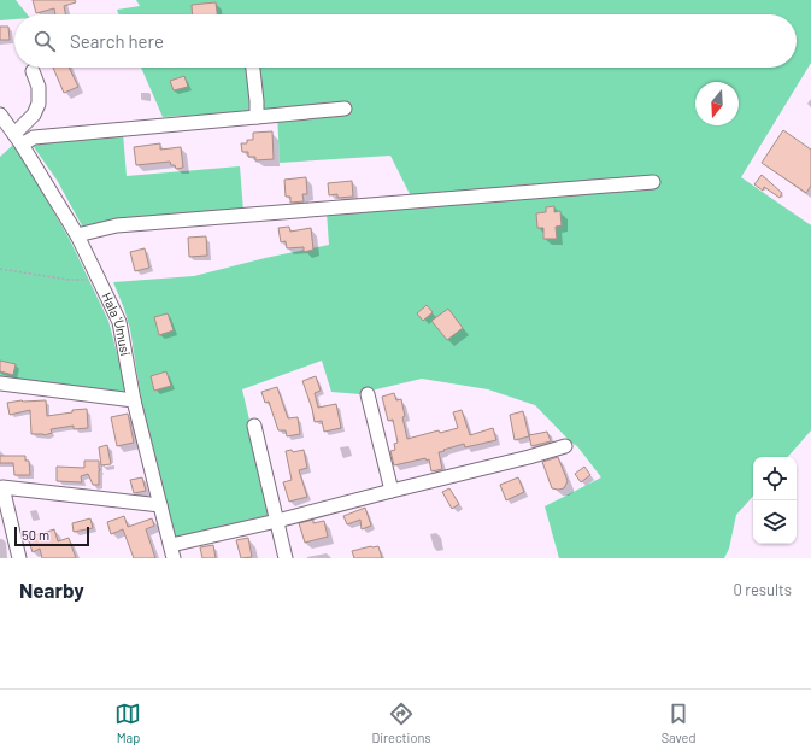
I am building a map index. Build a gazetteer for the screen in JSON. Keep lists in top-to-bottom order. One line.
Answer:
{"streets":{"street":["Hala 'Umusi"]},"scale_bar":"50 m","north":"bottom","page":{"search":"Search here","scale":"50 m","heading":["Nearby","0 results"],"nav":["Map","Directions","Saved"]}}
